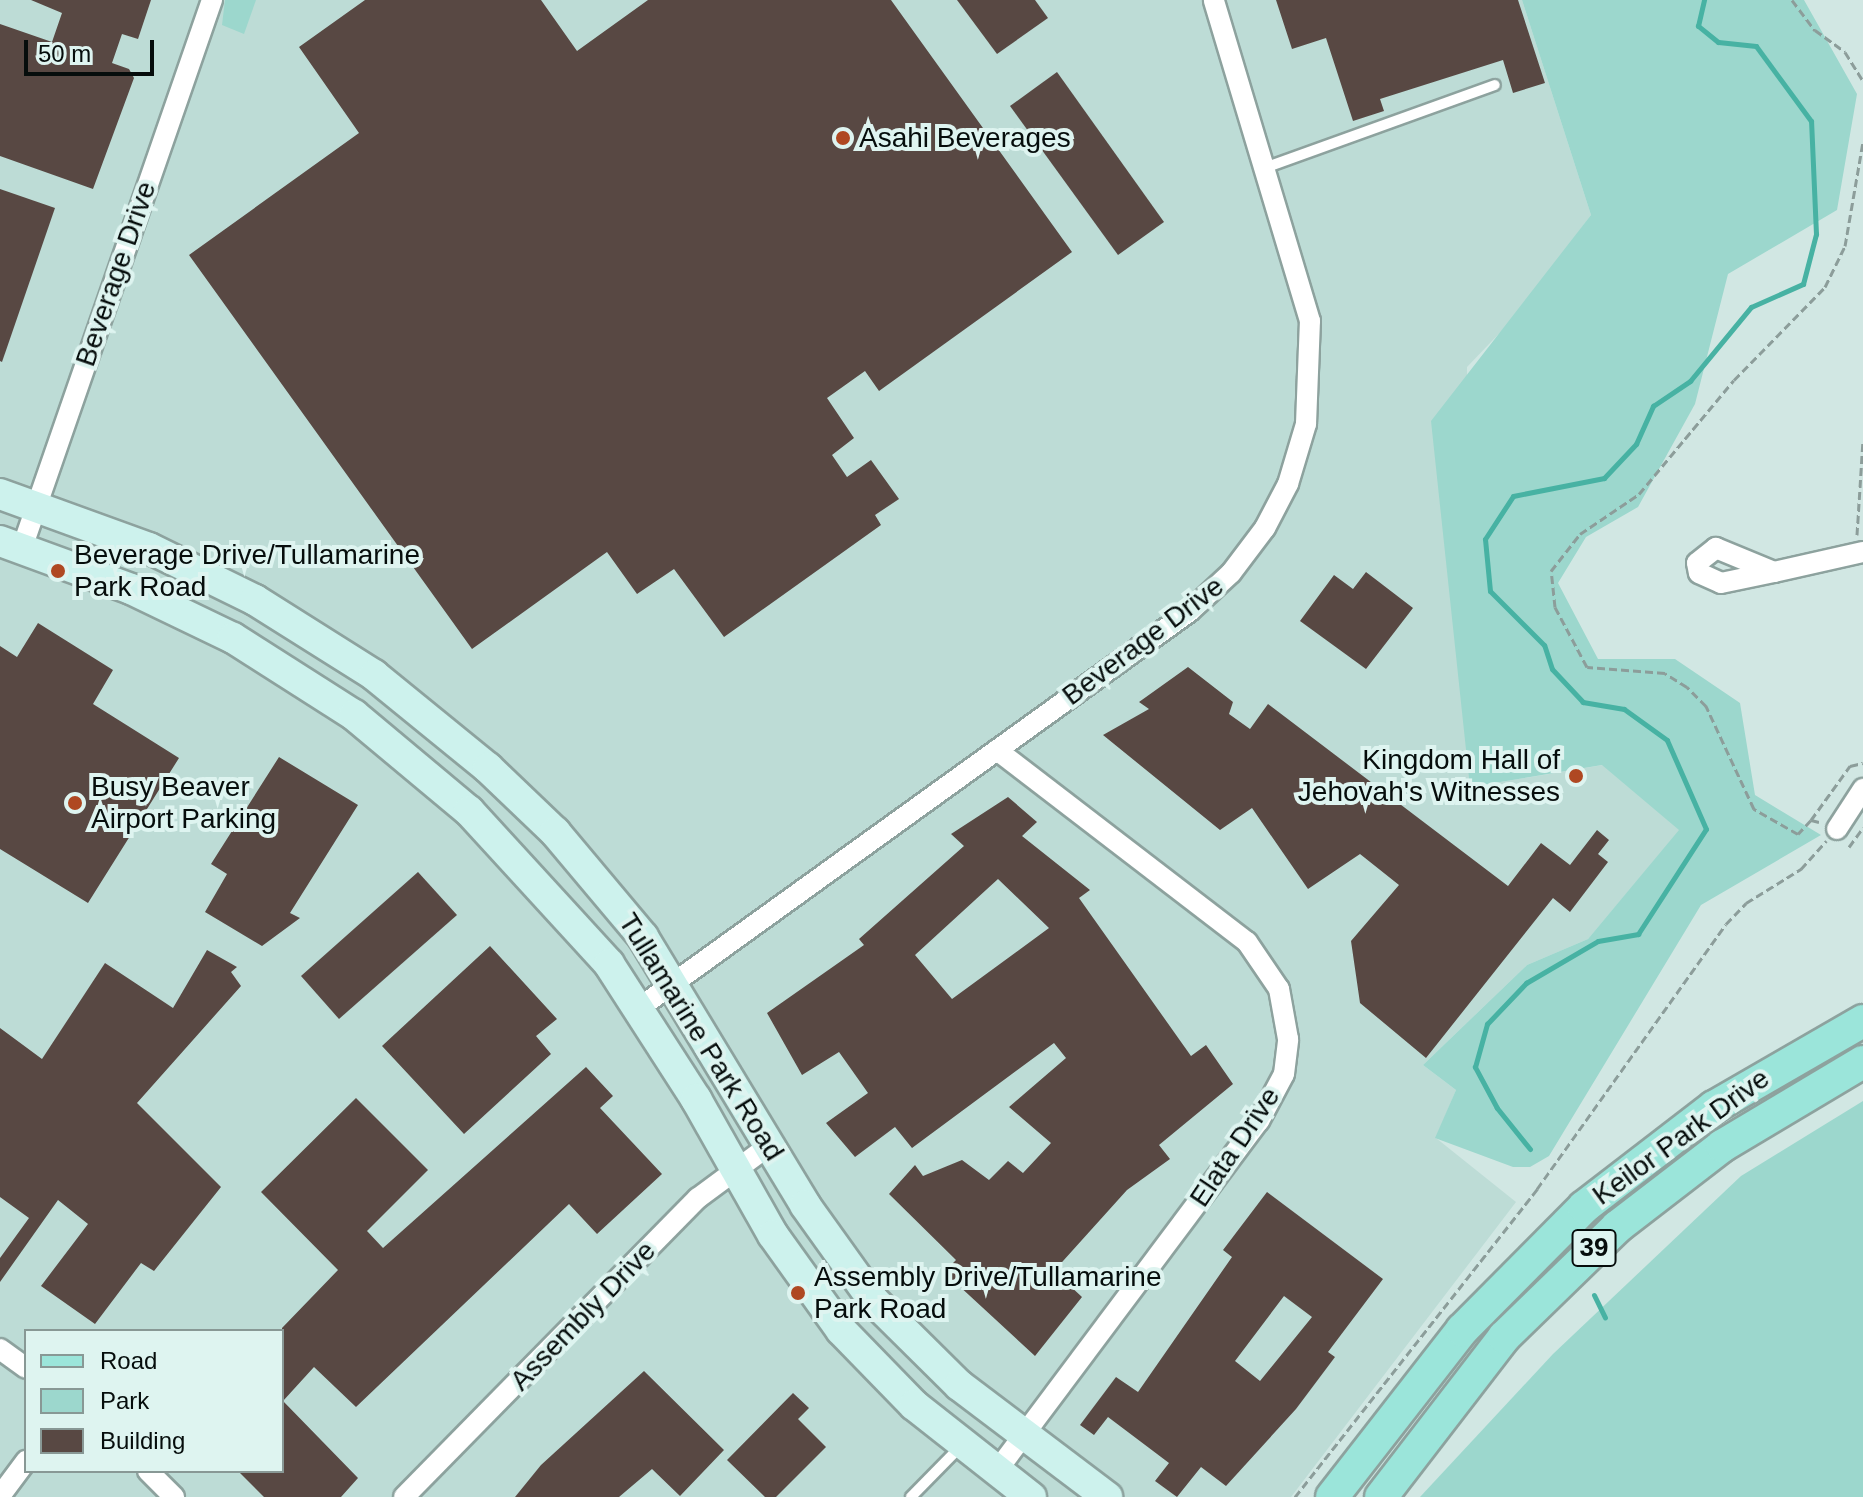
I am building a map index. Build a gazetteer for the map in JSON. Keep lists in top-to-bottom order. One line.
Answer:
{"streets":{"main road":["Keilor Park Drive","39"],"street":["Beverage Drive","Tullamarine Park Road","Elata Drive","Assembly Drive"]},"crossings":[["Beverage Drive","Tullamarine Park Road"],["Beverage Drive","Elata Drive"],["Tullamarine Park Road","Elata Drive"],["Tullamarine Park Road","Assembly Drive"]],"places":["Asahi Beverages","Beverage Drive/Tullamarine Park Road","Kingdom Hall of Jehovah's Witnesses","Busy Beaver Airport Parking","Assembly Drive/Tullamarine Park Road"],"legend":["Road","Park","Building"],"scale_bar":"50 m"}
